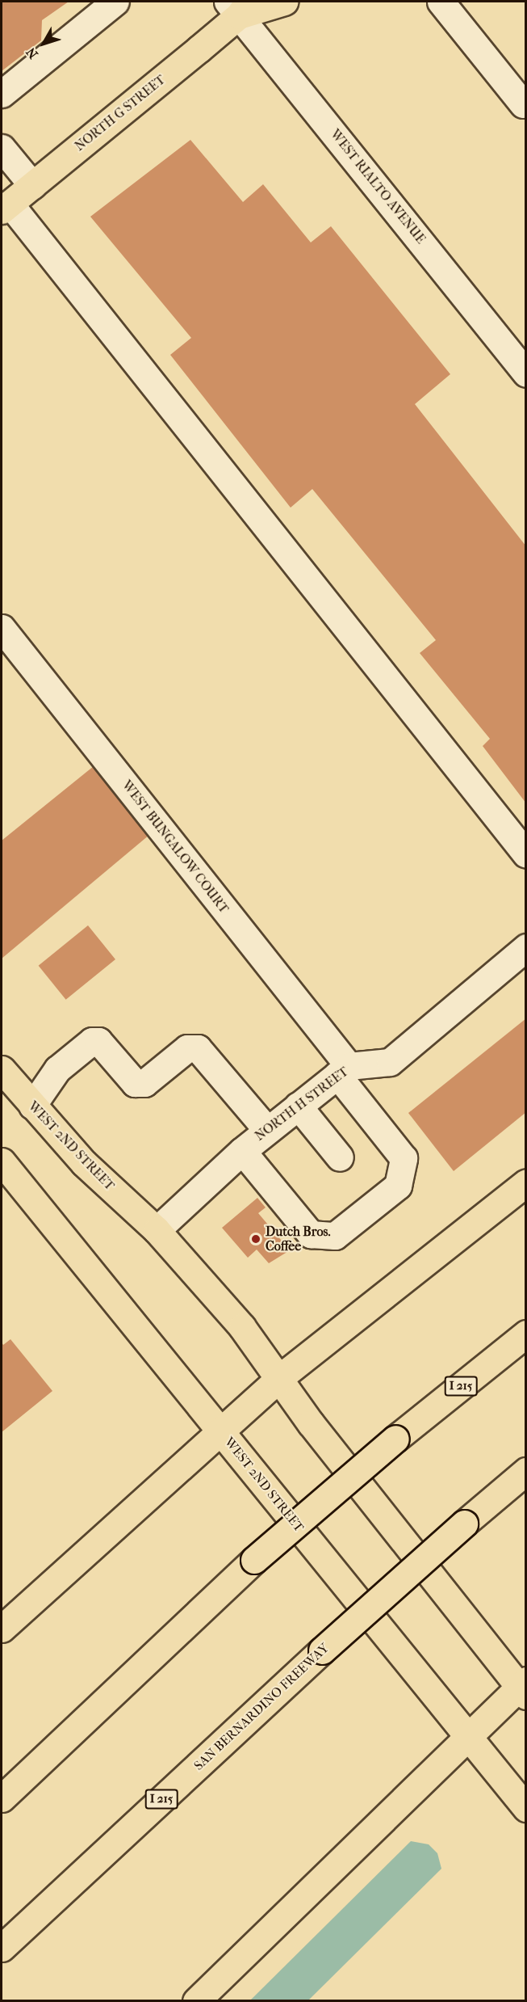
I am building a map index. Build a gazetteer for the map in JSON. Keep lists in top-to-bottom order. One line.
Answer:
{"streets":{"main road":["NORTH G STREET","WEST 2ND STREET","I 215","SAN BERNARDINO FREEWAY"],"street":["WEST RIALTO AVENUE","WEST BUNGALOW COURT","NORTH H STREET"]},"crossings":[["NORTH G STREET","WEST RIALTO AVENUE"],["WEST BUNGALOW COURT","NORTH H STREET"],["NORTH H STREET","WEST 2ND STREET"]],"places":["Dutch Bros. Coffee"],"north":"bottom left"}
